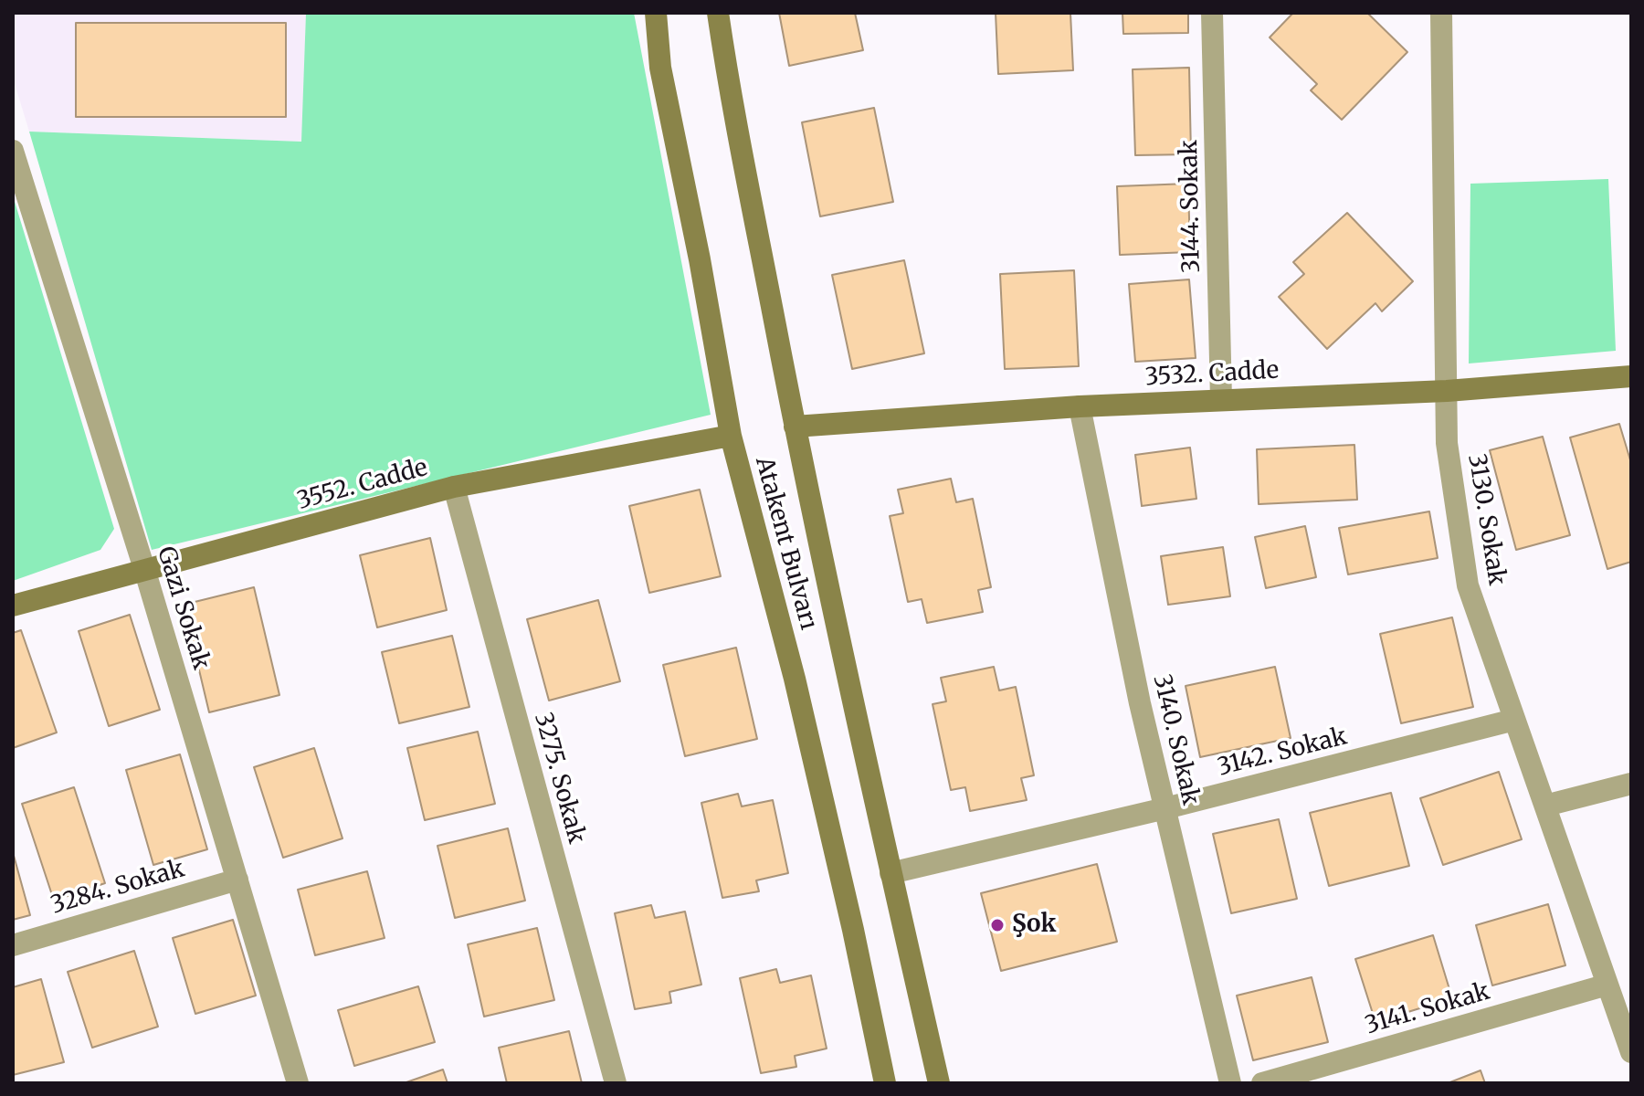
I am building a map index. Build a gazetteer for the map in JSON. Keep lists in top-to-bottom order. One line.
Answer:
{"streets":{"main road":["3532. Cadde","3552. Cadde","Atakent Bulvarı"],"street":["3144. Sokak","3130. Sokak","Gazi Sokak","3140. Sokak","3142. Sokak","3275. Sokak","3284. Sokak","3141. Sokak"]},"crossings":[["3144. Sokak","3532. Cadde"],["3532. Cadde","3130. Sokak"],["3532. Cadde","Atakent Bulvarı"],["3532. Cadde","3140. Sokak"],["3552. Cadde","Atakent Bulvarı"],["3552. Cadde","Gazi Sokak"],["3552. Cadde","3275. Sokak"],["3130. Sokak","3142. Sokak"],["3130. Sokak","3141. Sokak"],["Atakent Bulvarı","3142. Sokak"],["Gazi Sokak","3284. Sokak"],["3140. Sokak","3142. Sokak"]],"places":["Şok"]}
